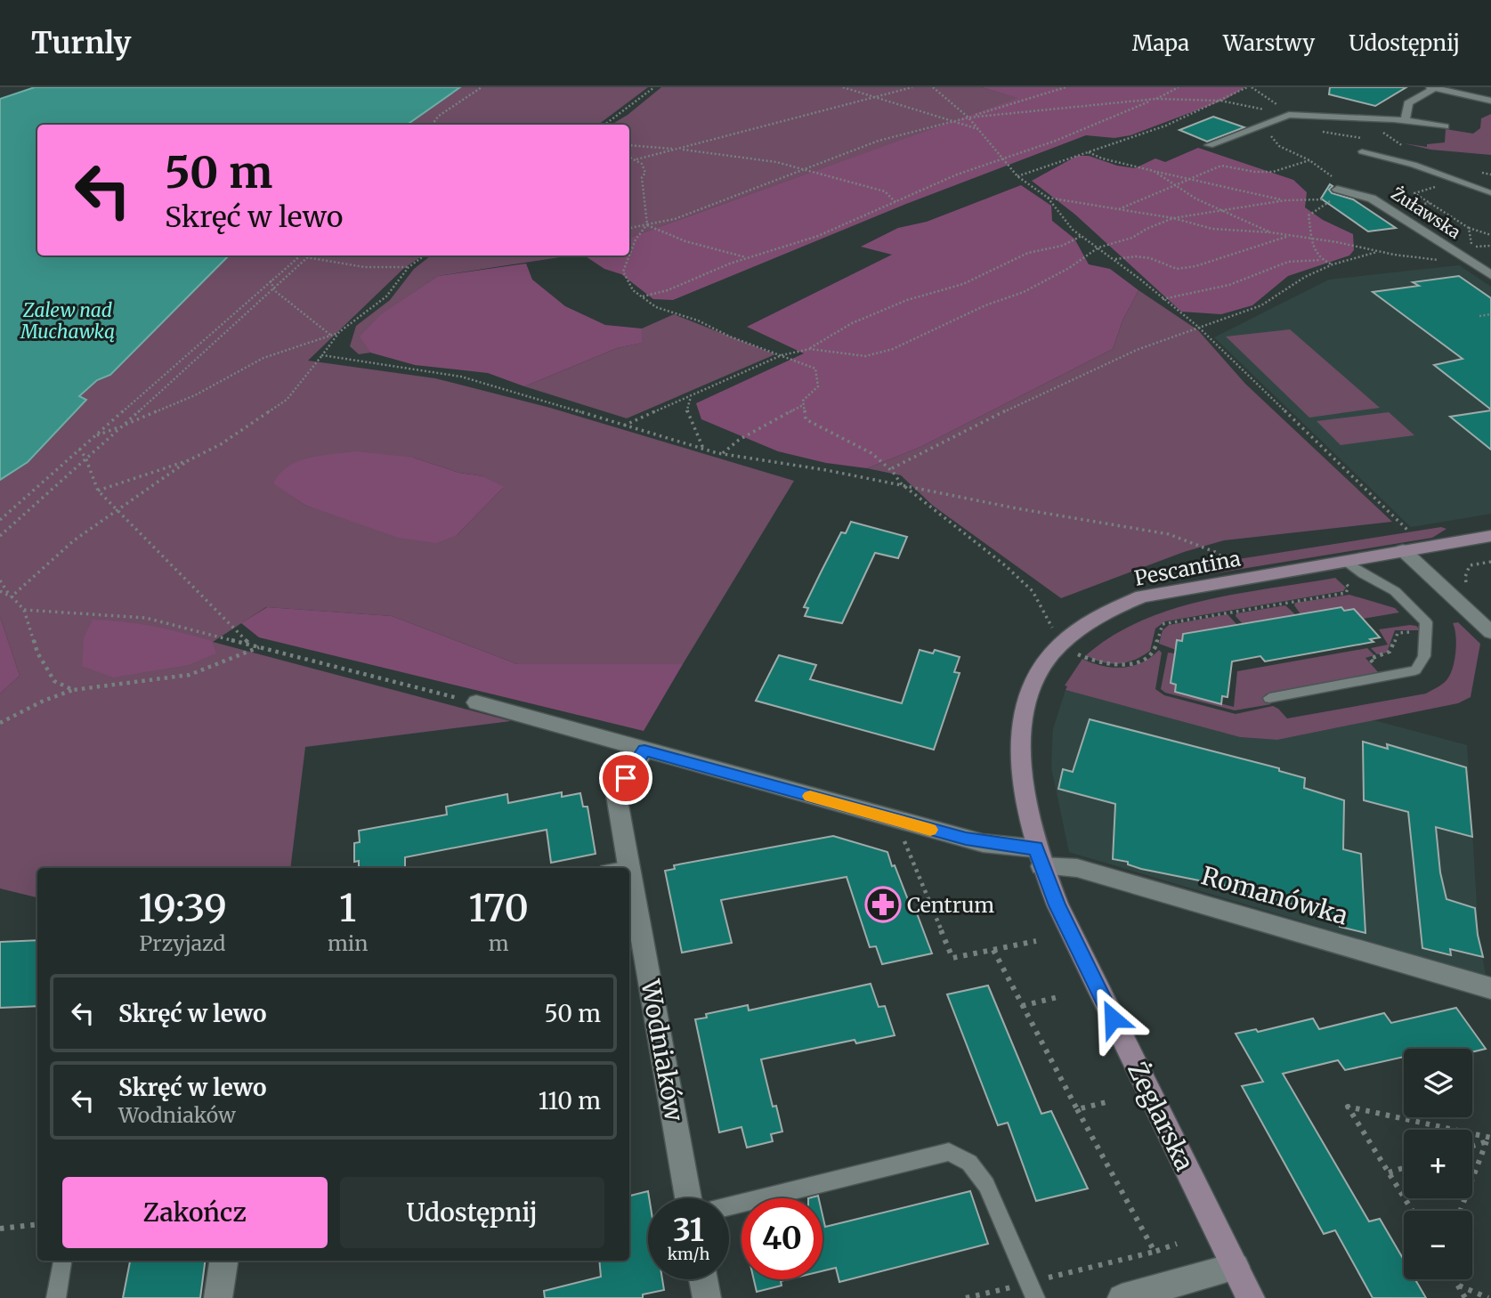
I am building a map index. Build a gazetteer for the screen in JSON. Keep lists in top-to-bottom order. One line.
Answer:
{"streets":{"street":["Żuławska","Pescantina","Romanówka","Wodniaków","Żeglarska"]},"crossings":[["Pescantina","Romanówka"],["Pescantina","Żeglarska"],["Romanówka","Wodniaków"],["Romanówka","Żeglarska"]],"water":["Zalew nad Muchawką"],"places":{"pharmacy":["Centrum"]},"page":{"header":"Turnly","nav":["Mapa","Warstwy","Udostępnij"],"turn":["50 m","Skręć w lewo"],"eta":["19:39","Przyjazd","1","min","170","m"],"list":[{"name":"Skręć w lewo","value":"50 m"},{"name":"Skręć w lewo","note":"Wodniaków","value":"110 m"}],"map_buttons":["+","−"],"buttons":["Zakończ","Udostępnij"],"speed":"31 km/h","limit":"40"}}
